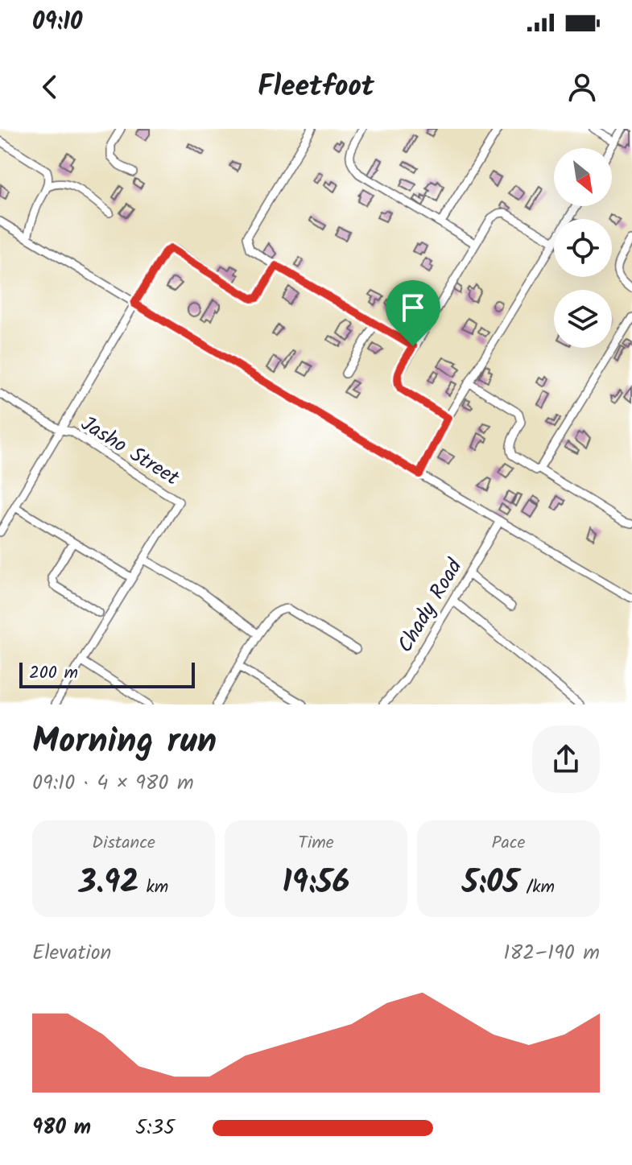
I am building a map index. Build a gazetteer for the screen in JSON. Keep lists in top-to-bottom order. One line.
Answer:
{"streets":{"street":["Jasho Street","Chady Road"]},"scale_bar":"200 m","north":"bottom right","page":{"status":"09:10","header":"Fleetfoot","scale":"200 m","heading":["Morning run","09:10 · 4 × 980 m"],"stats":[["Distance","3.92 km"],["Time","19:56"],["Pace","5:05 /km"]],"chart":["Elevation","182–190 m"],"list":[{"name":"980 m","note":"5:35"}]}}
